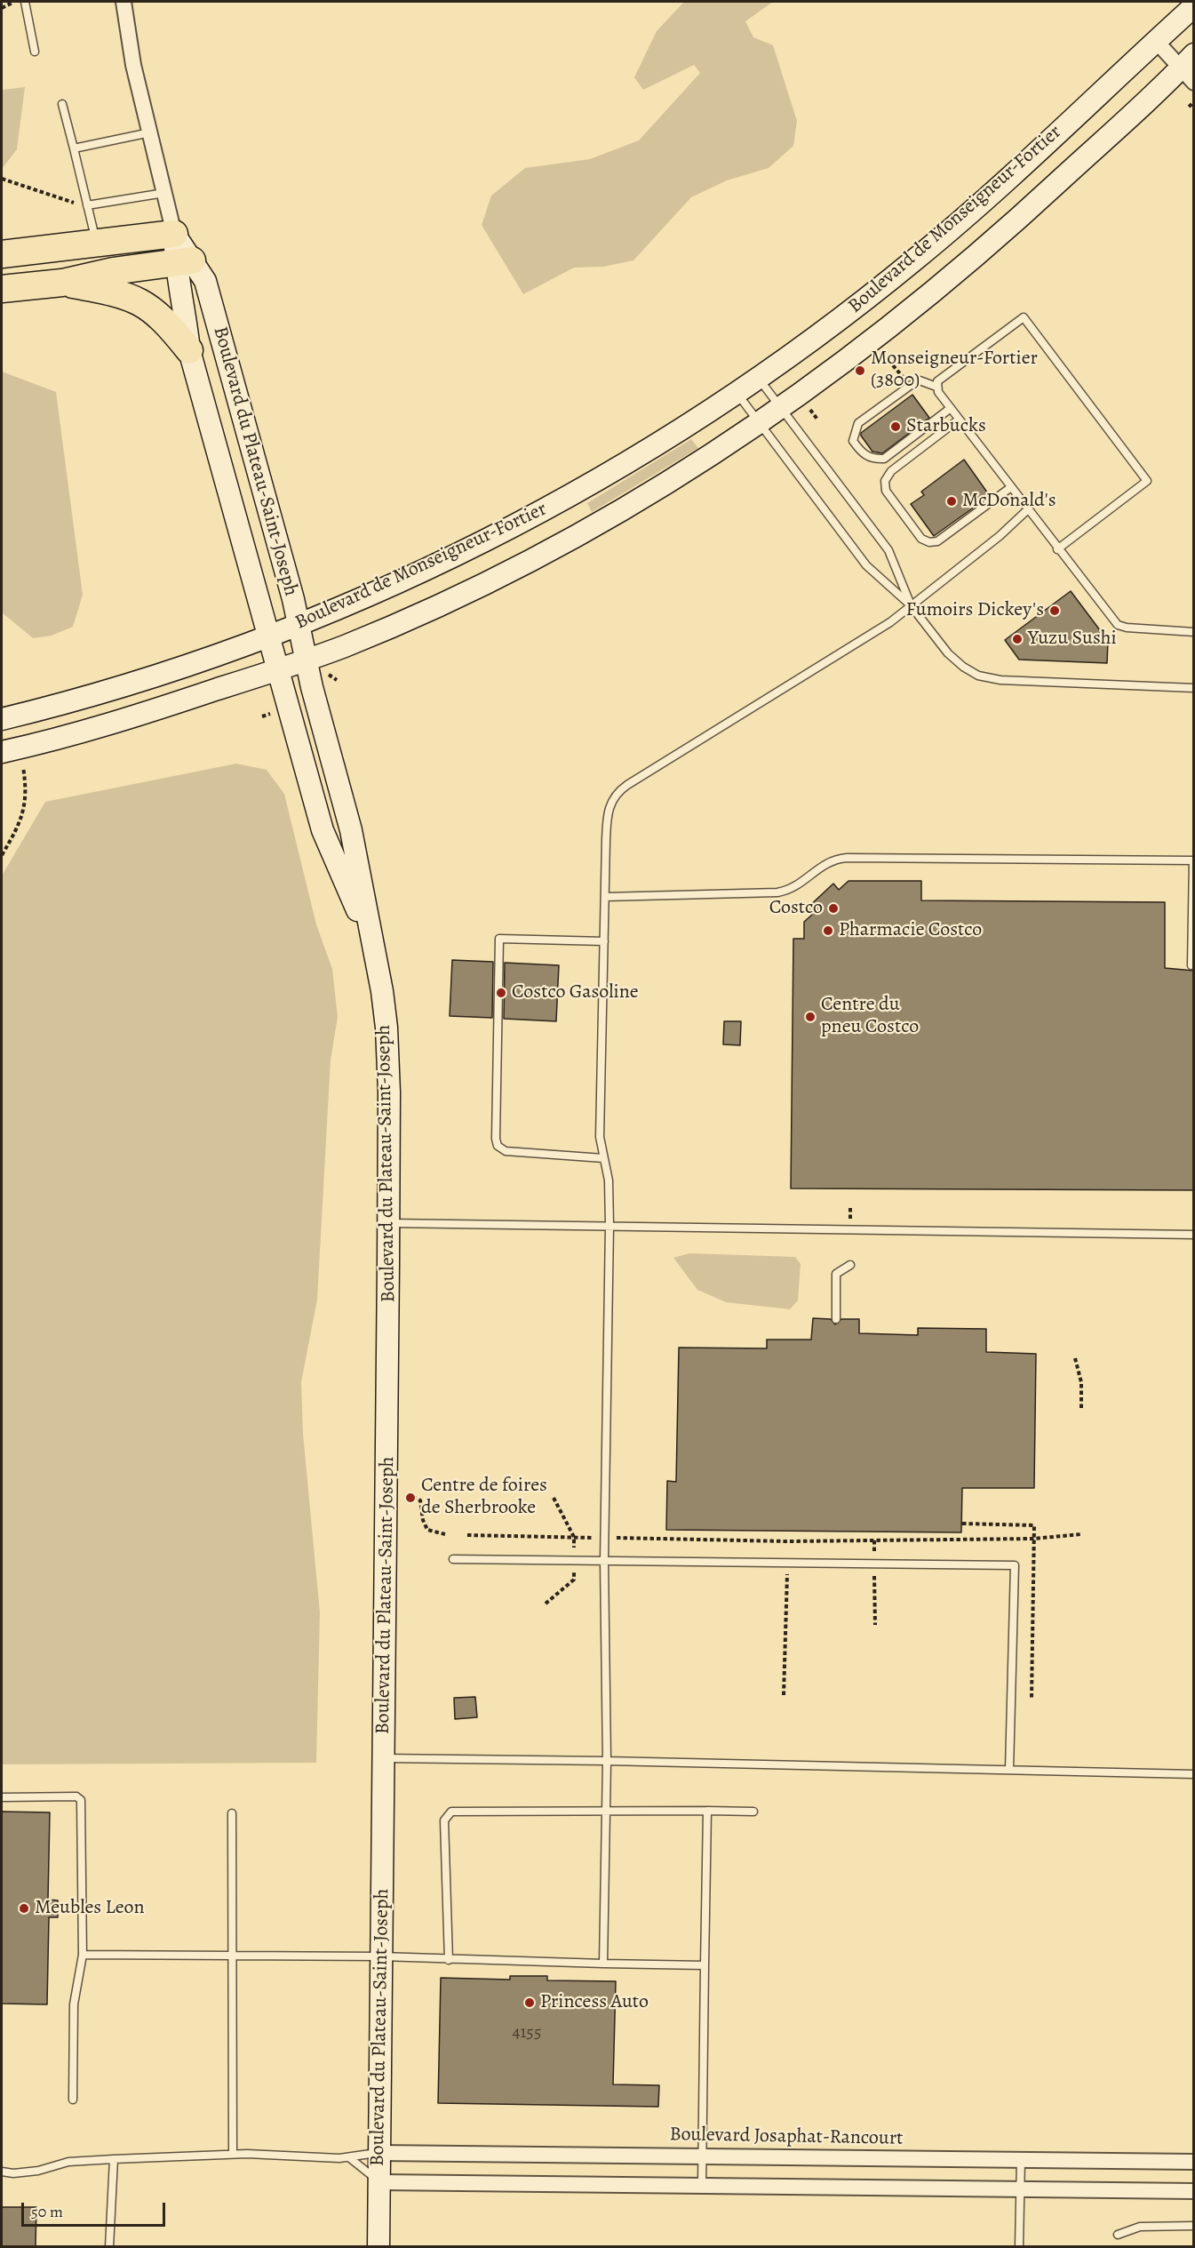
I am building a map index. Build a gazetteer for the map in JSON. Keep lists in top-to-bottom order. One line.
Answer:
{"streets":{"main road":["Boulevard de Monseigneur-Fortier","Boulevard du Plateau-Saint-Joseph"],"street":["Boulevard Josaphat-Rancourt"]},"crossings":[["Boulevard de Monseigneur-Fortier","Boulevard du Plateau-Saint-Joseph"],["Boulevard du Plateau-Saint-Joseph","Boulevard Josaphat-Rancourt"]],"places":["Monseigneur-Fortier (3800)","Starbucks","McDonald's","Fumoirs Dickey's","Yuzu Sushi","Costco","Pharmacie Costco","Costco Gasoline","Centre du pneu Costco","Centre de foires de Sherbrooke","Meubles Leon","Princess Auto"],"house_numbers":["4155"],"scale_bar":"50 m"}
